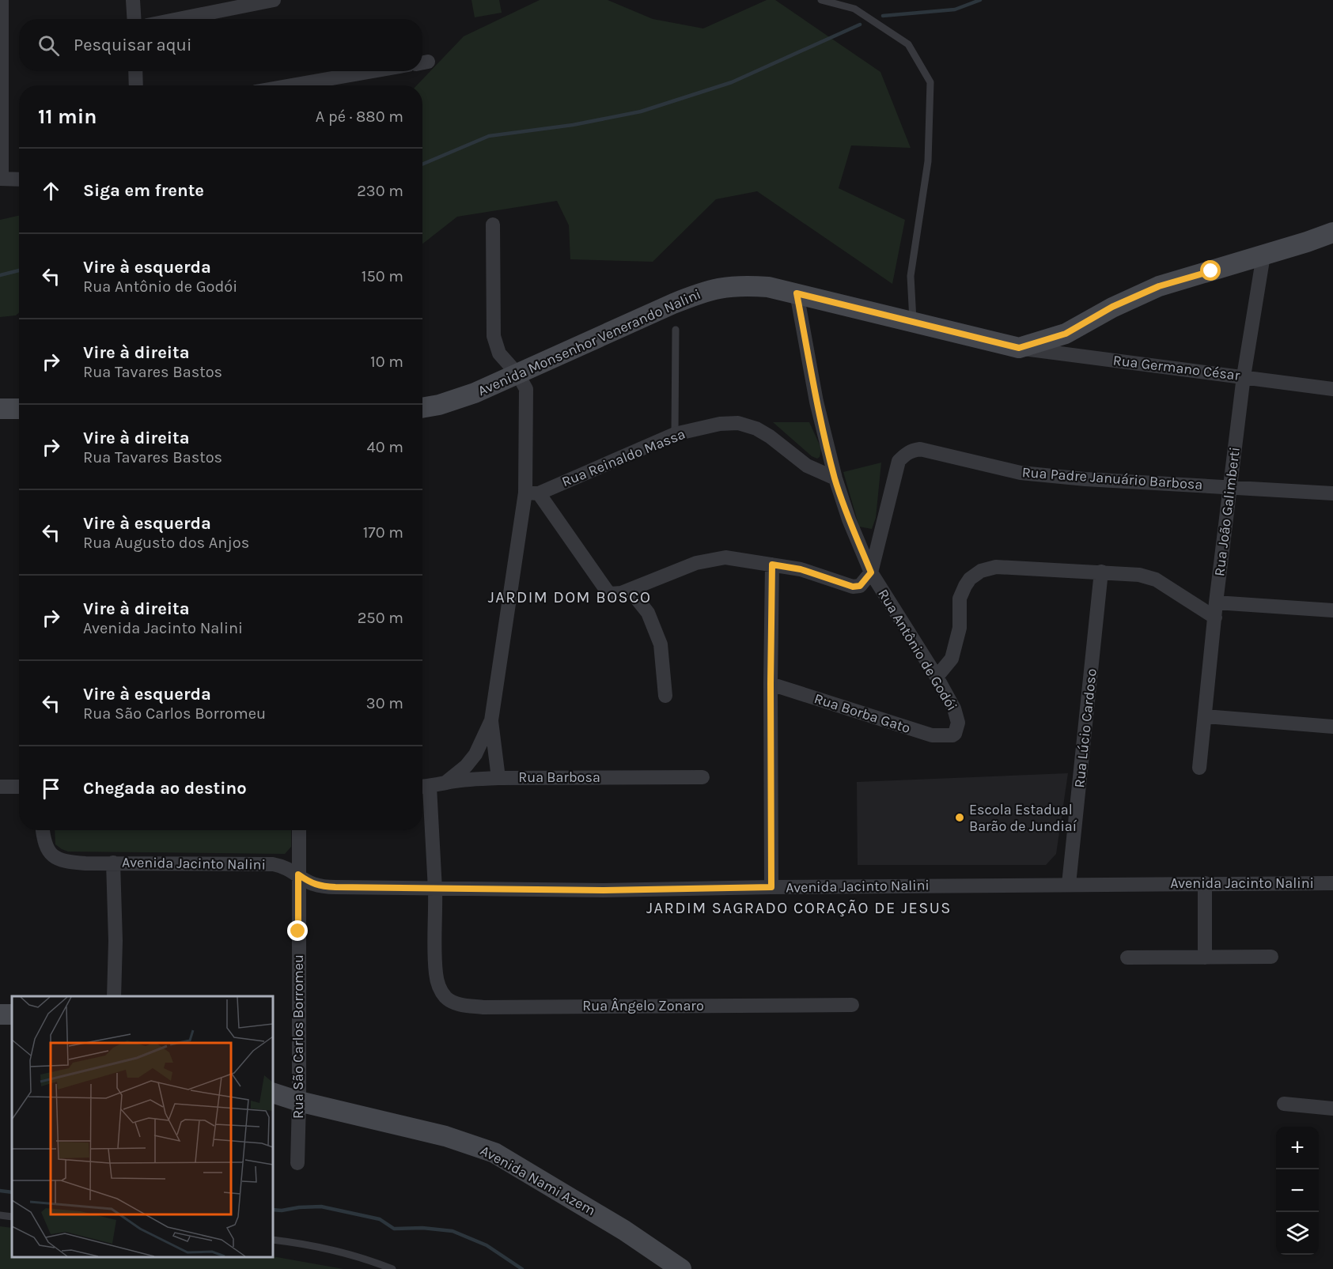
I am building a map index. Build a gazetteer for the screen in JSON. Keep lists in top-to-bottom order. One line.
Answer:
{"streets":{"street":["Avenida Monsenhor Venerando Nalini","Rua Germano César","Rua Reinaldo Massa","Rua Padre Januário Barbosa","Rua João Galimberti","Rua Antônio de Godói","Rua Borba Gato","Rua Lúcio Cardoso","Rua Barbosa","Avenida Jacinto Nalini","Rua Ângelo Zonaro","Rua São Carlos Borromeu","Avenida Nami Azem"]},"crossings":[["Avenida Monsenhor Venerando Nalini","Rua Germano César"],["Avenida Monsenhor Venerando Nalini","Rua Antônio de Godói"],["Rua Germano César","Rua João Galimberti"],["Rua Reinaldo Massa","Rua Antônio de Godói"],["Rua Padre Januário Barbosa","Rua João Galimberti"],["Rua Padre Januário Barbosa","Rua Antônio de Godói"],["Rua Antônio de Godói","Rua Borba Gato"],["Rua Lúcio Cardoso","Avenida Jacinto Nalini"],["Avenida Jacinto Nalini","Rua Ângelo Zonaro"],["Avenida Jacinto Nalini","Rua São Carlos Borromeu"],["Rua São Carlos Borromeu","Avenida Nami Azem"]],"districts":["JARDIM DOM BOSCO","JARDIM SAGRADO CORAÇÃO DE JESUS"],"places":["Escola Estadual Barão de Jundiaí"],"page":{"search":"Pesquisar aqui","heading":["11 min","A pé · 880 m"],"list":[["Siga em frente","230 m"],["Vire à esquerda","Rua Antônio de Godói","150 m"],["Vire à direita","Rua Tavares Bastos","10 m"],["Vire à direita","Rua Tavares Bastos","40 m"],["Vire à esquerda","Rua Augusto dos Anjos","170 m"],["Vire à direita","Avenida Jacinto Nalini","250 m"],["Vire à esquerda","Rua São Carlos Borromeu","30 m"],"Chegada ao destino"],"map_buttons":["+","−"]}}
